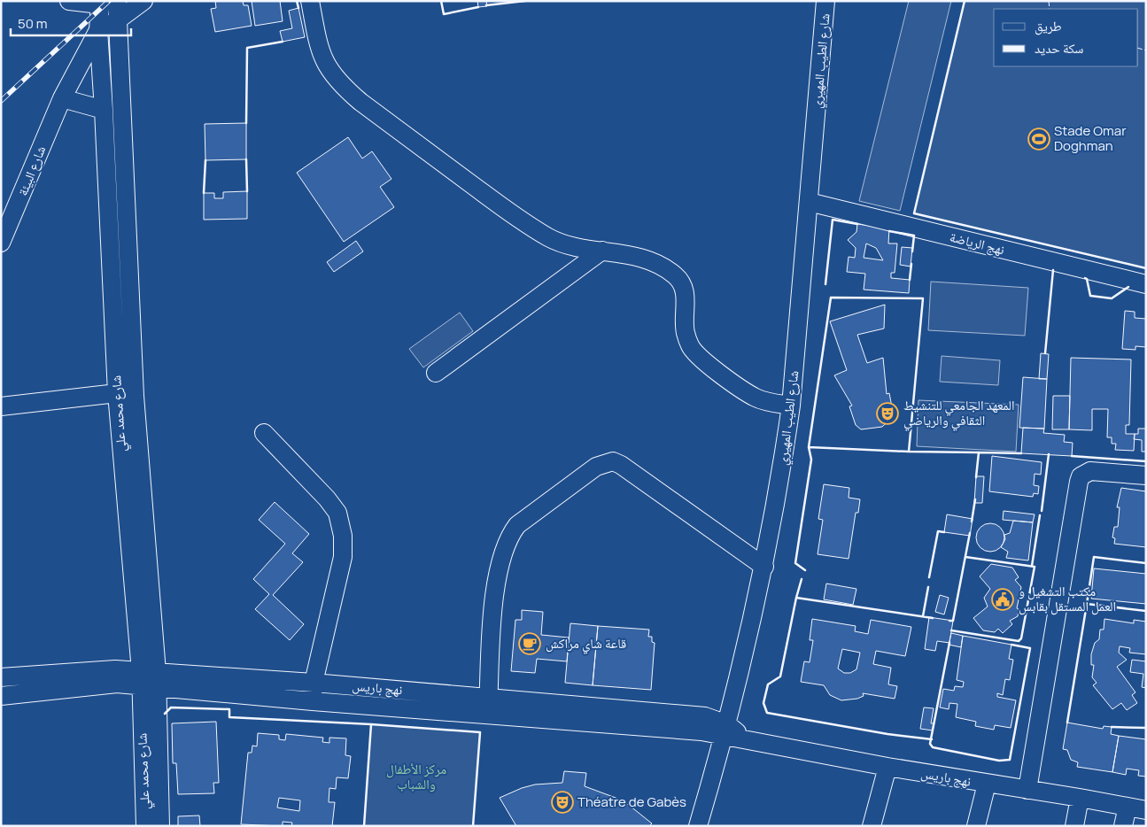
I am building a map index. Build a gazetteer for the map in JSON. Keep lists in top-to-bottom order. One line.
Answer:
{"streets":{"street":["شارع الطيب المهيري","شارع البيئة","نهج الرياضة","شارع محمد علي","نهج باريس"]},"crossings":[["شارع الطيب المهيري","نهج الرياضة"],["شارع الطيب المهيري","نهج باريس"],["شارع البيئة","شارع محمد علي"],["شارع محمد علي","نهج باريس"]],"parks":["مركز الأطفال والشباب"],"places":{"sports":["Stade Omar Doghman"],"theatre":["المعهد الجامعي للتنشيط الثقافي والرياضي","Théatre de Gabès"],"public building":["مكتب التشغيل و العمل المستقل بقابس"],"cafe":["قاعة شاي مراكش"]},"legend":["طريق","سكة حديد"],"scale_bar":"50 m"}
